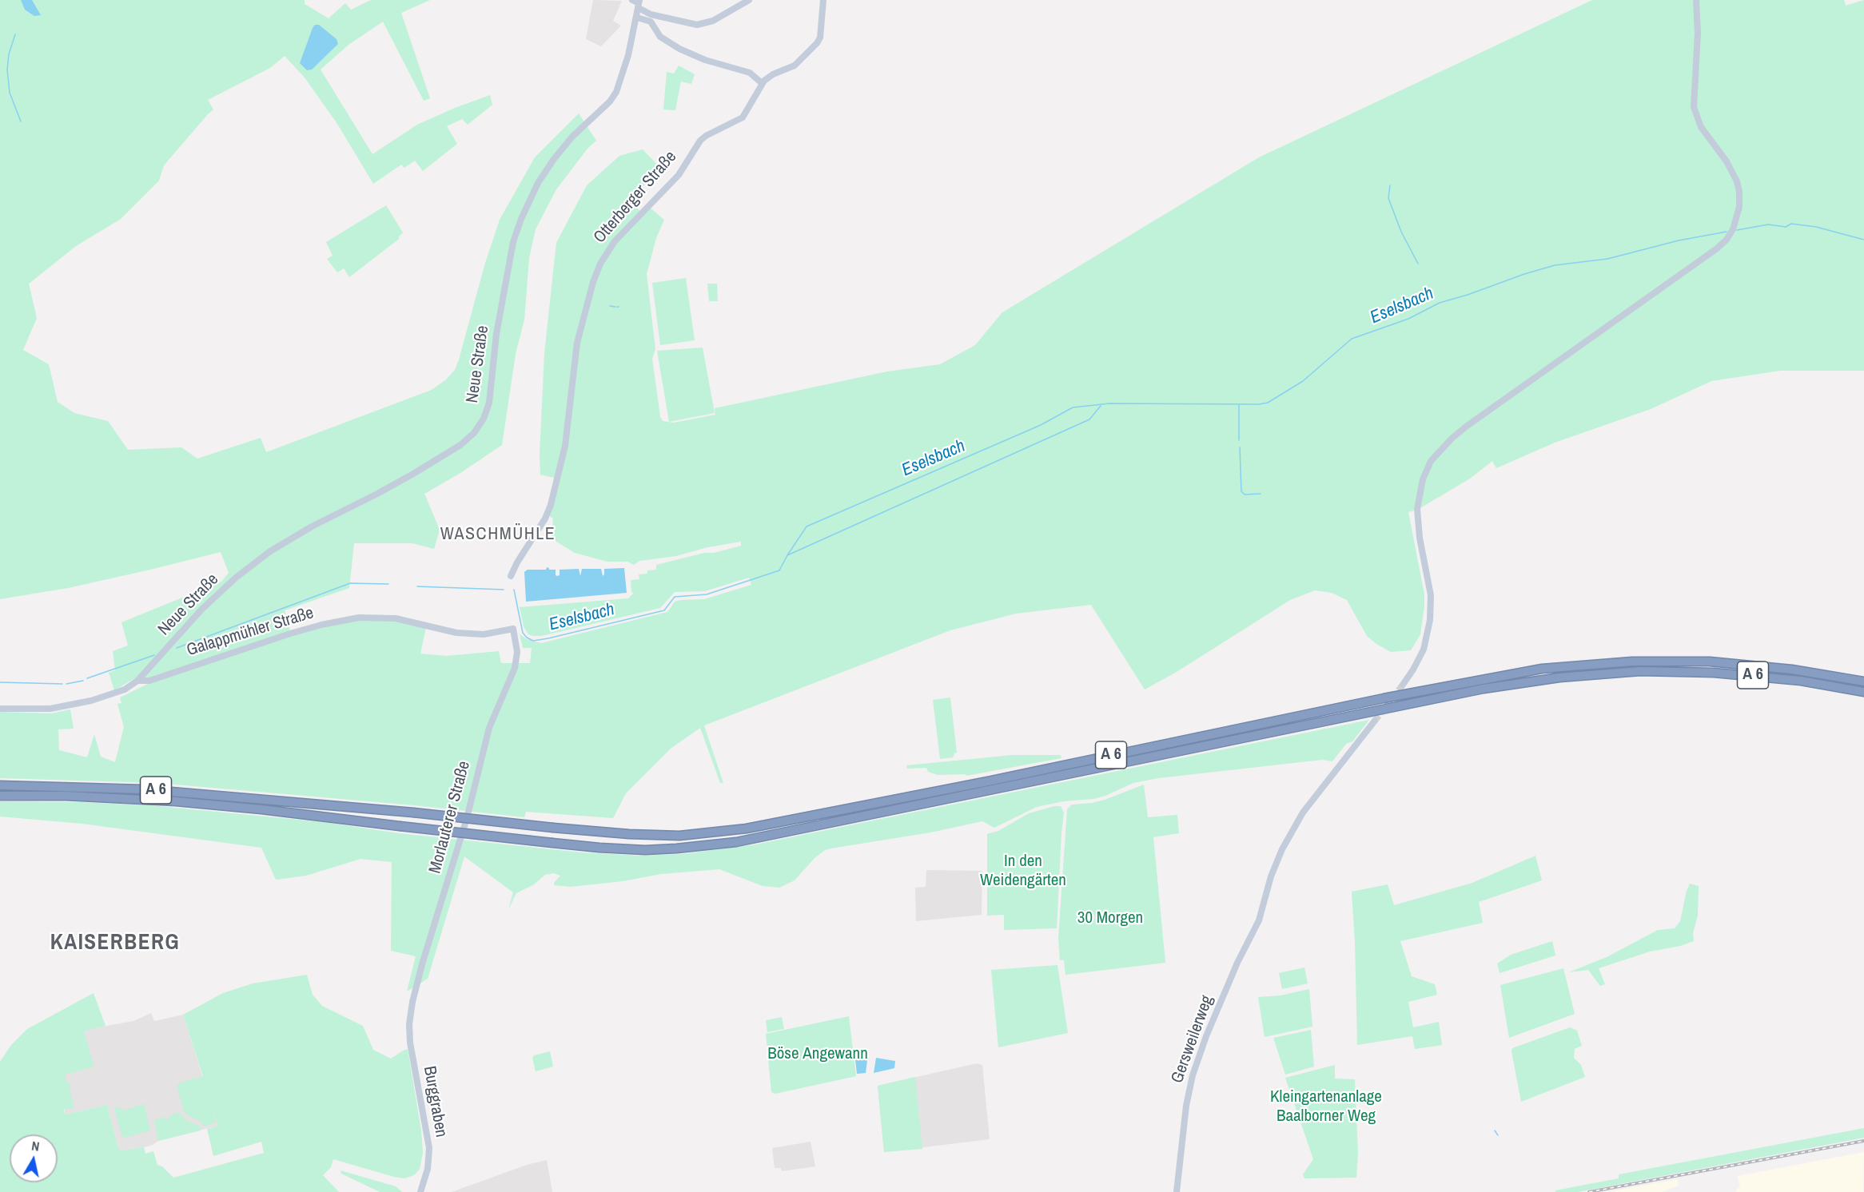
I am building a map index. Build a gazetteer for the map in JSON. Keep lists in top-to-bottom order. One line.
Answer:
{"streets":{"highway":["A 6"],"street":["Otterberger Straße","Neue Straße","Galappmühler Straße","Morlauterer Straße","Gersweilerweg","Burggraben"]},"crossings":[["Neue Straße","Galappmühler Straße"],["Galappmühler Straße","Morlauterer Straße"],["Morlauterer Straße","Burggraben"]],"districts":["WASCHMÜHLE","KAISERBERG"],"water":["Eselsbach"],"parks":["In den Weidengärten","30 Morgen","Böse Angewann","Kleingartenanlage Baalborner Weg"],"north":"top"}
